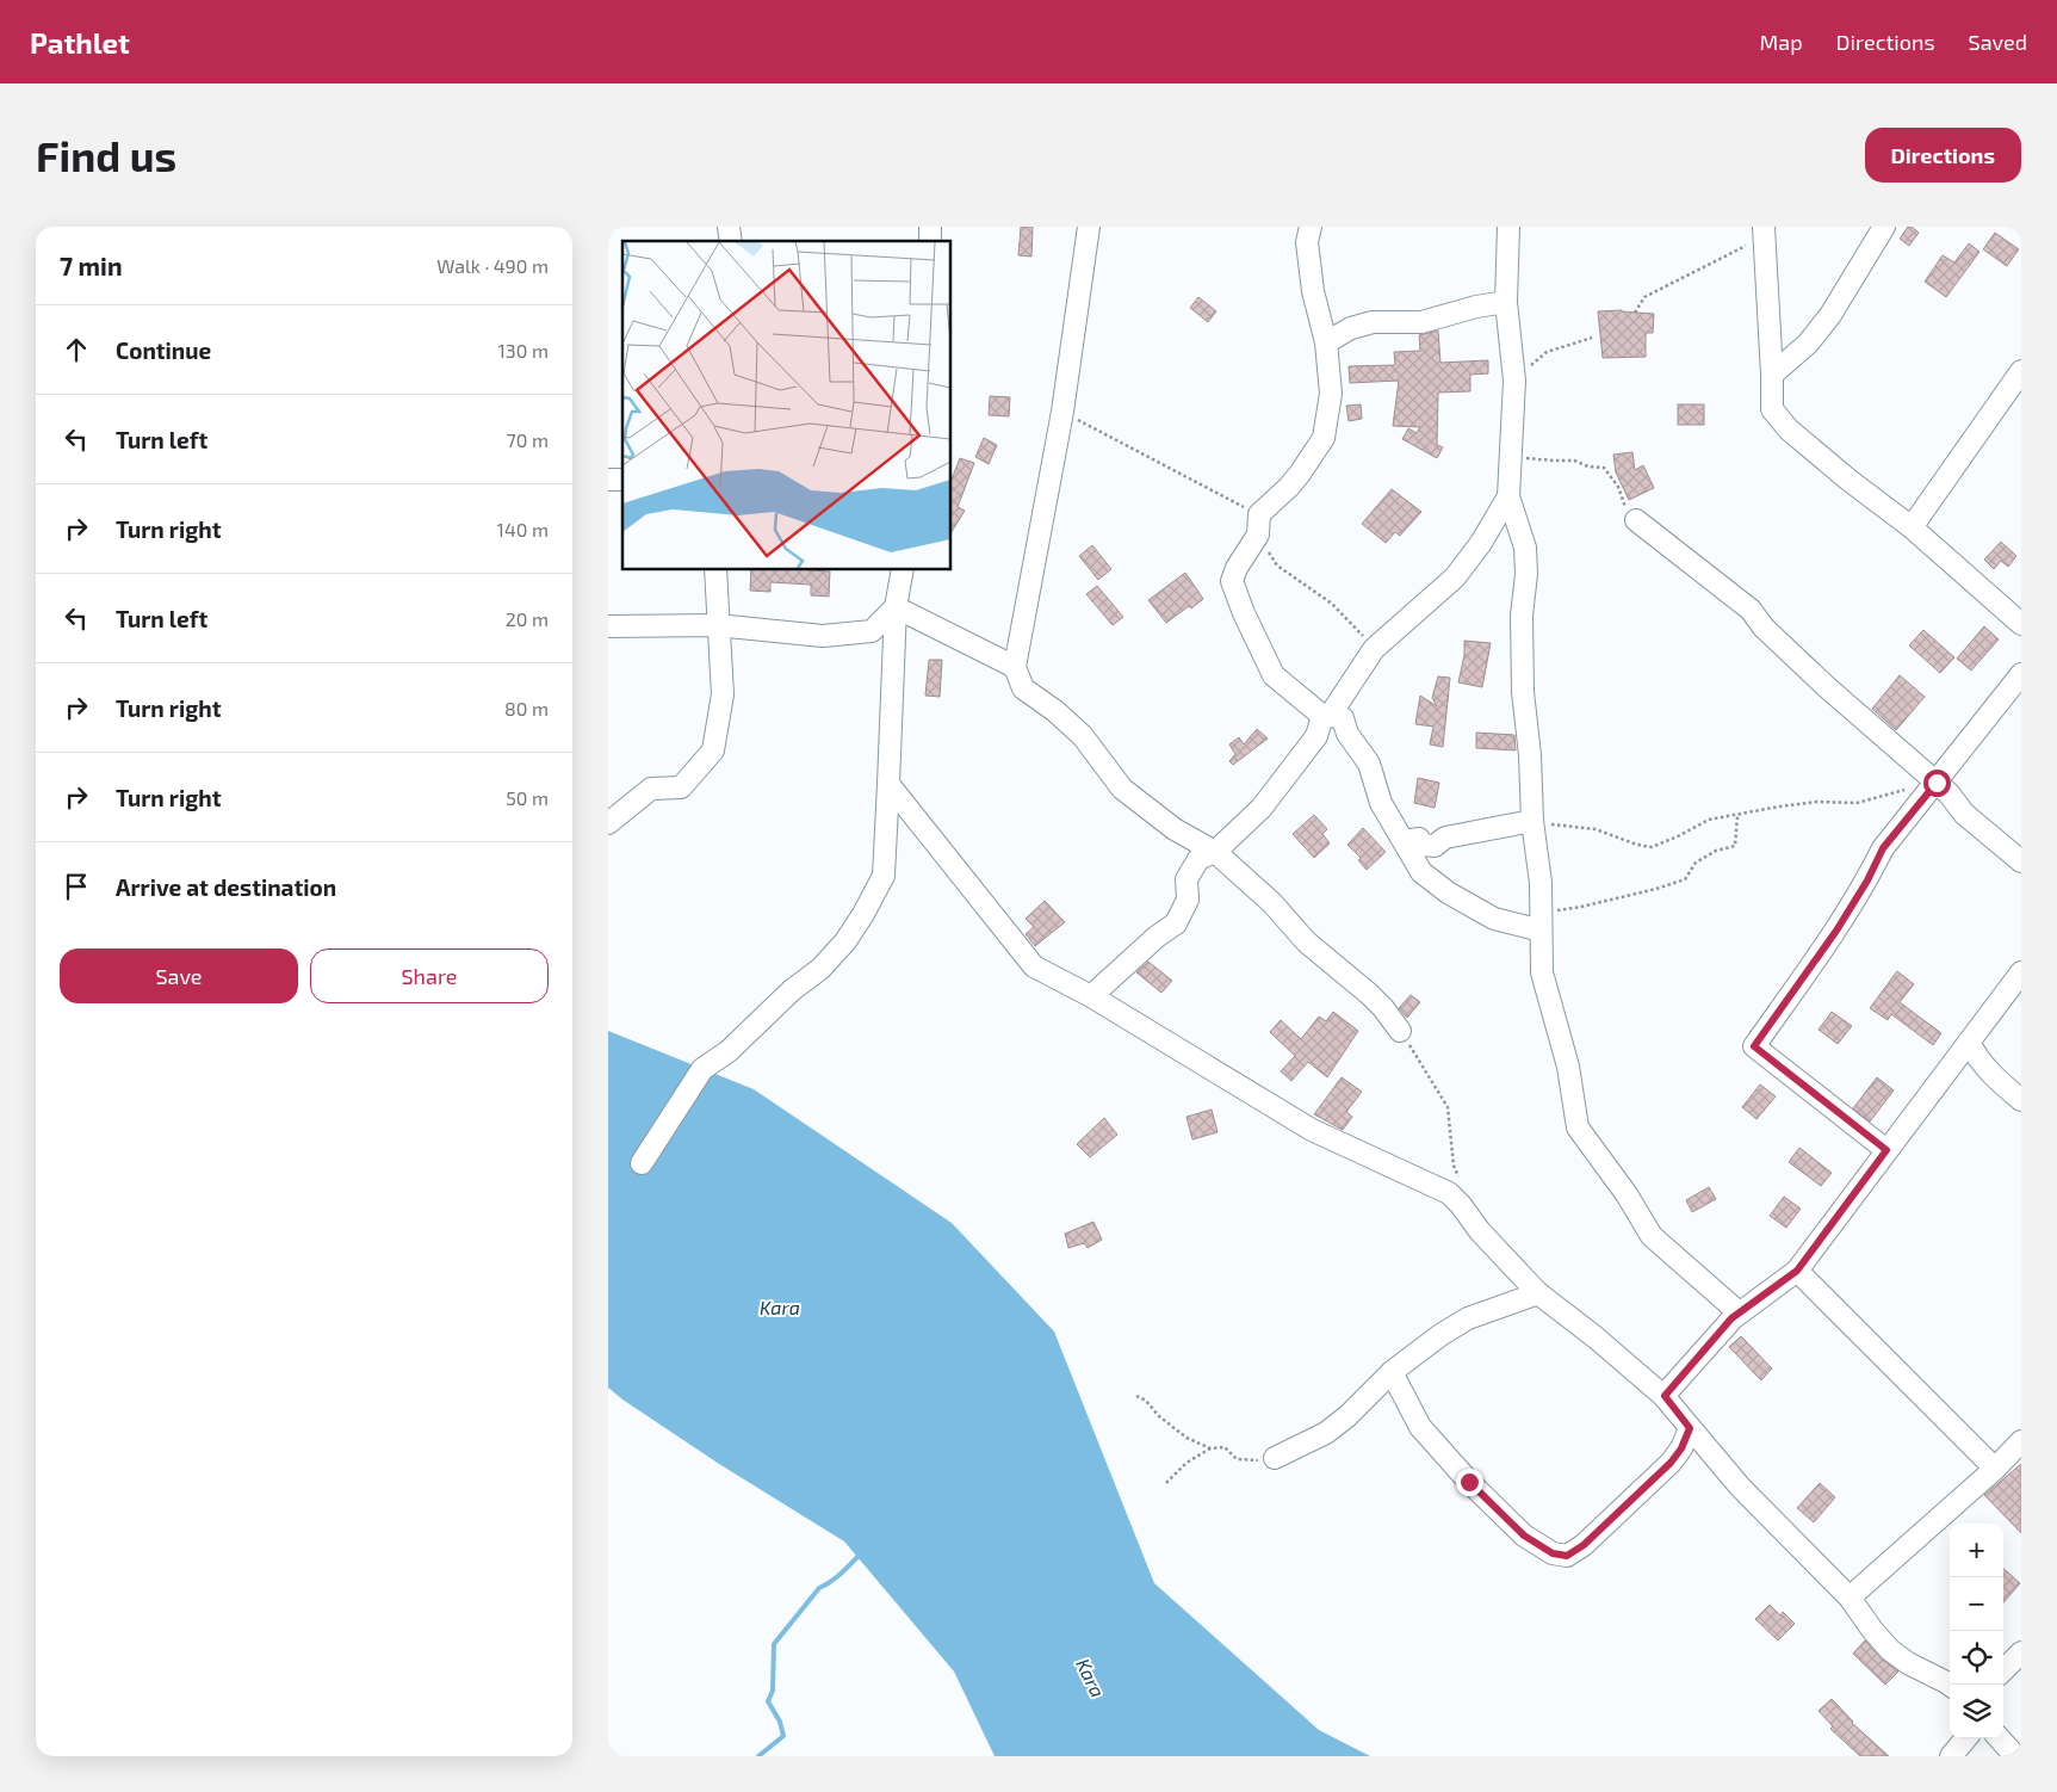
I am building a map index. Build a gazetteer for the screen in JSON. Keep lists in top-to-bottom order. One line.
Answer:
{"water":["Kara"],"page":{"header":"Pathlet","nav":["Map","Directions","Saved"],"buttons":["Directions",["Save","Share"]],"title":"Find us","heading":["7 min","Walk · 490 m"],"list":[["Continue","130 m"],["Turn left","70 m"],["Turn right","140 m"],["Turn left","20 m"],["Turn right","80 m"],["Turn right","50 m"],"Arrive at destination"],"map_buttons":["+","−"]}}
